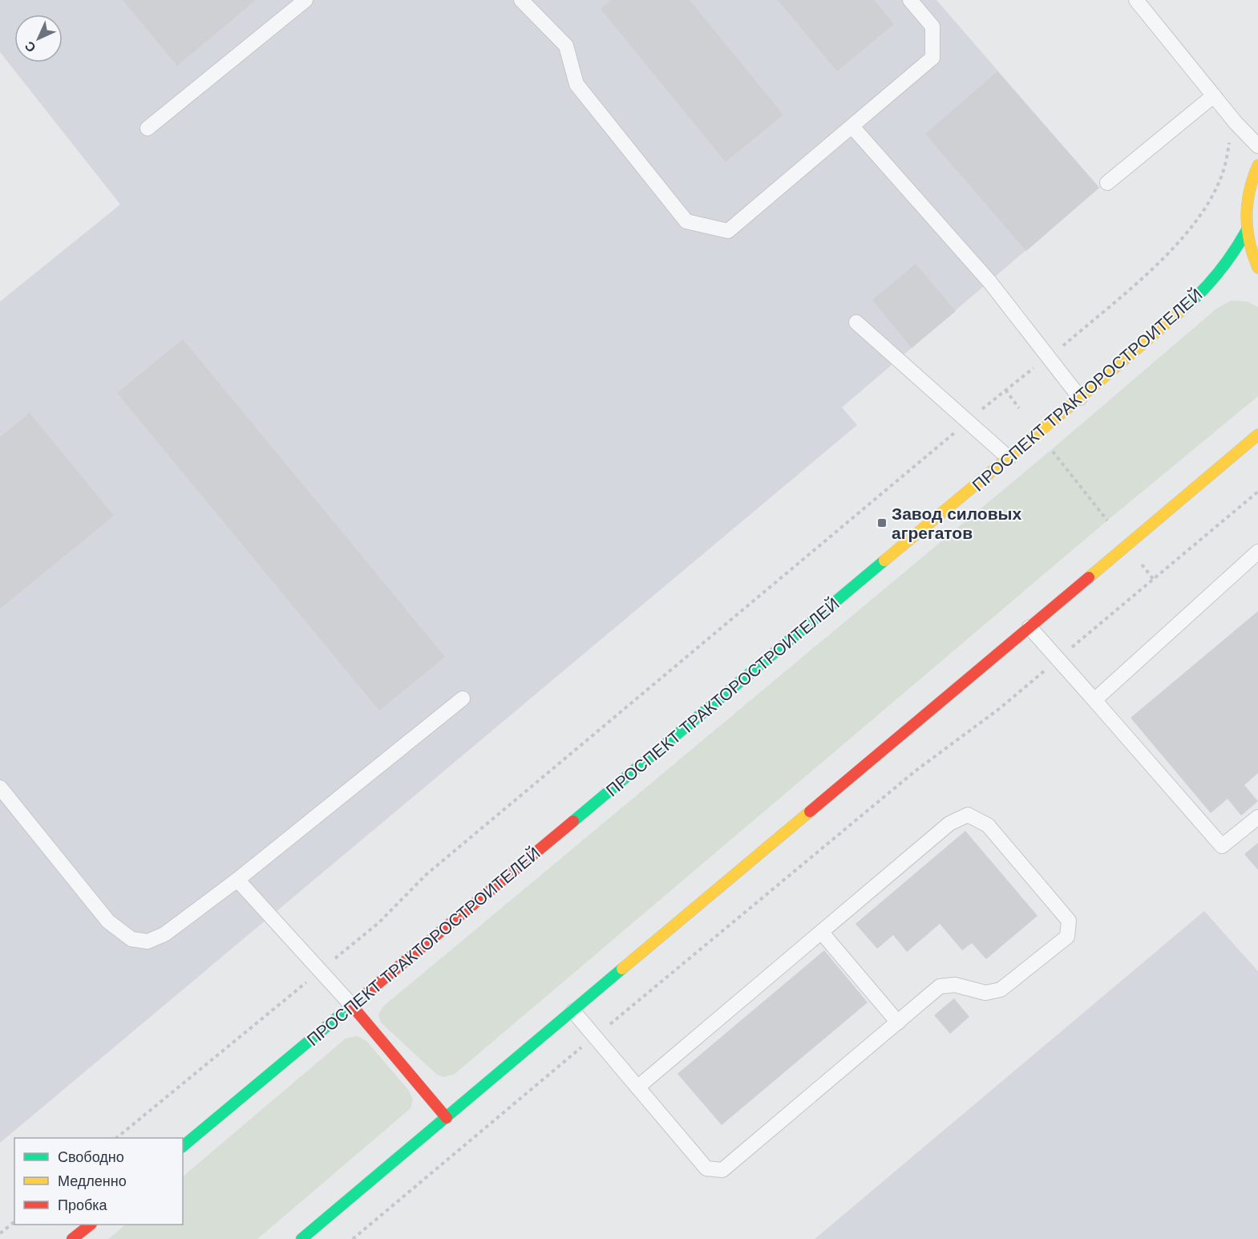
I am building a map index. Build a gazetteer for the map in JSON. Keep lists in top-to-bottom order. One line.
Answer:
{"streets":{"main road":["ПРОСПЕКТ ТРАКТОРОСТРОИТЕЛЕЙ"]},"places":{"transit":["Завод силовых агрегатов"]},"legend":["Свободно","Медленно","Пробка"],"north":"bottom left"}
